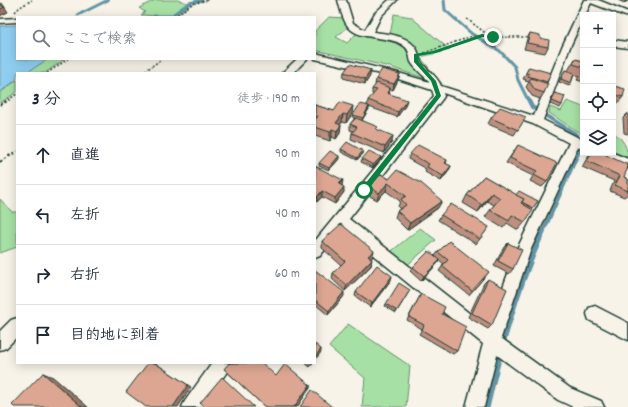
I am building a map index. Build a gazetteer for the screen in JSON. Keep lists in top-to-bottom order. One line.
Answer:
{"page":{"map_buttons":["+","−"],"search":"ここで検索","heading":["3 分","徒歩 · 190 m"],"list":[["直進","90 m"],["左折","40 m"],["右折","60 m"],"目的地に到着"]}}
